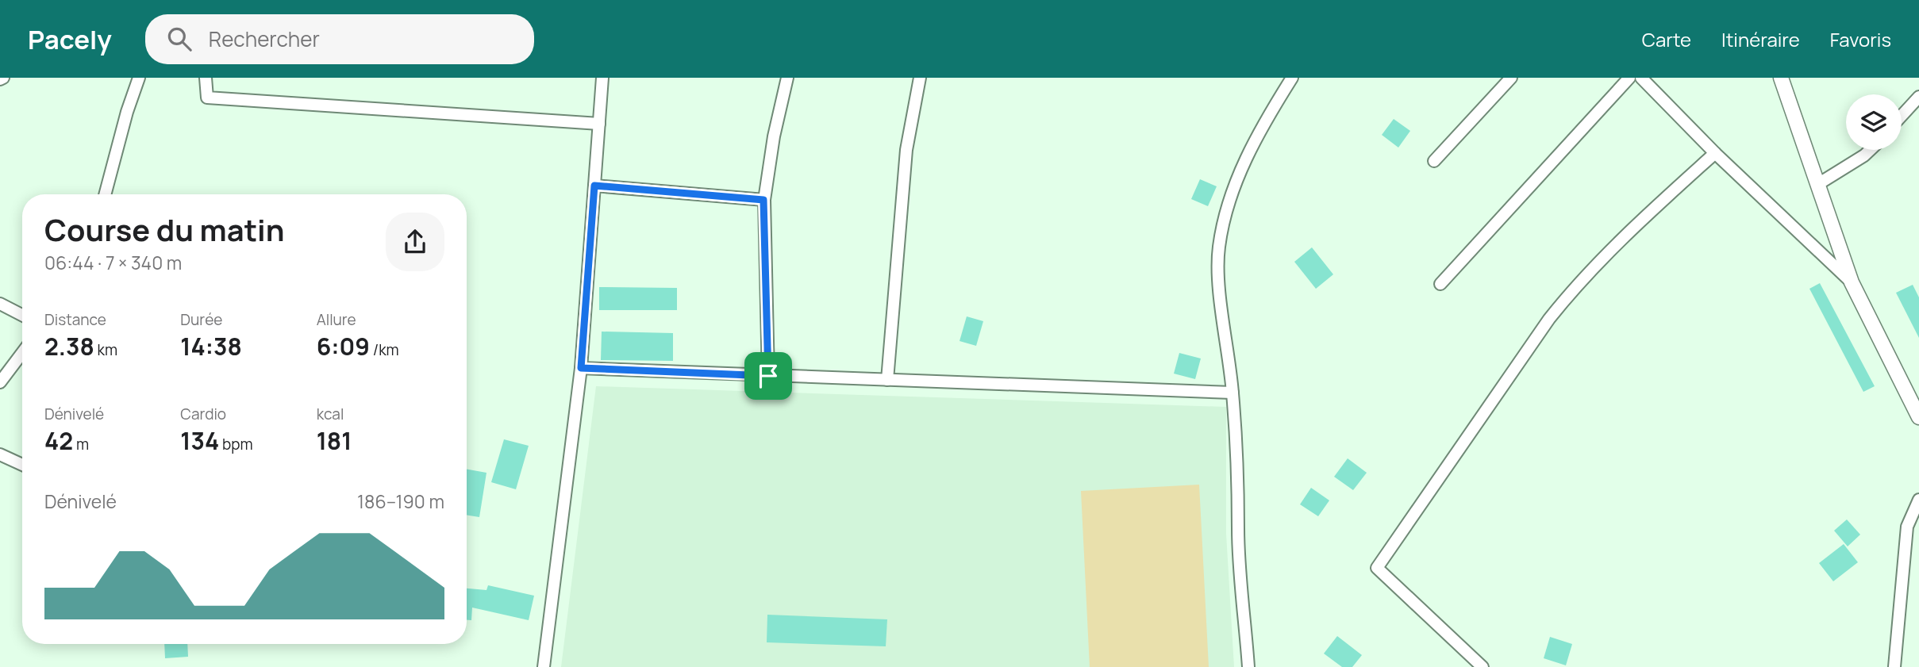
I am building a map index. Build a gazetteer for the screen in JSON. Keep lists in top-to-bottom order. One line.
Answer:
{"page":{"header":"Pacely","search":"Rechercher","nav":["Carte","Itinéraire","Favoris"],"heading":["Course du matin","06:44 · 7 × 340 m"],"stats":[["Distance","2.38 km"],["Durée","14:38"],["Allure","6:09 /km"],["Dénivelé","42 m"],["Cardio","134 bpm"],["kcal","181"]],"chart":["Dénivelé","186–190 m"]}}
